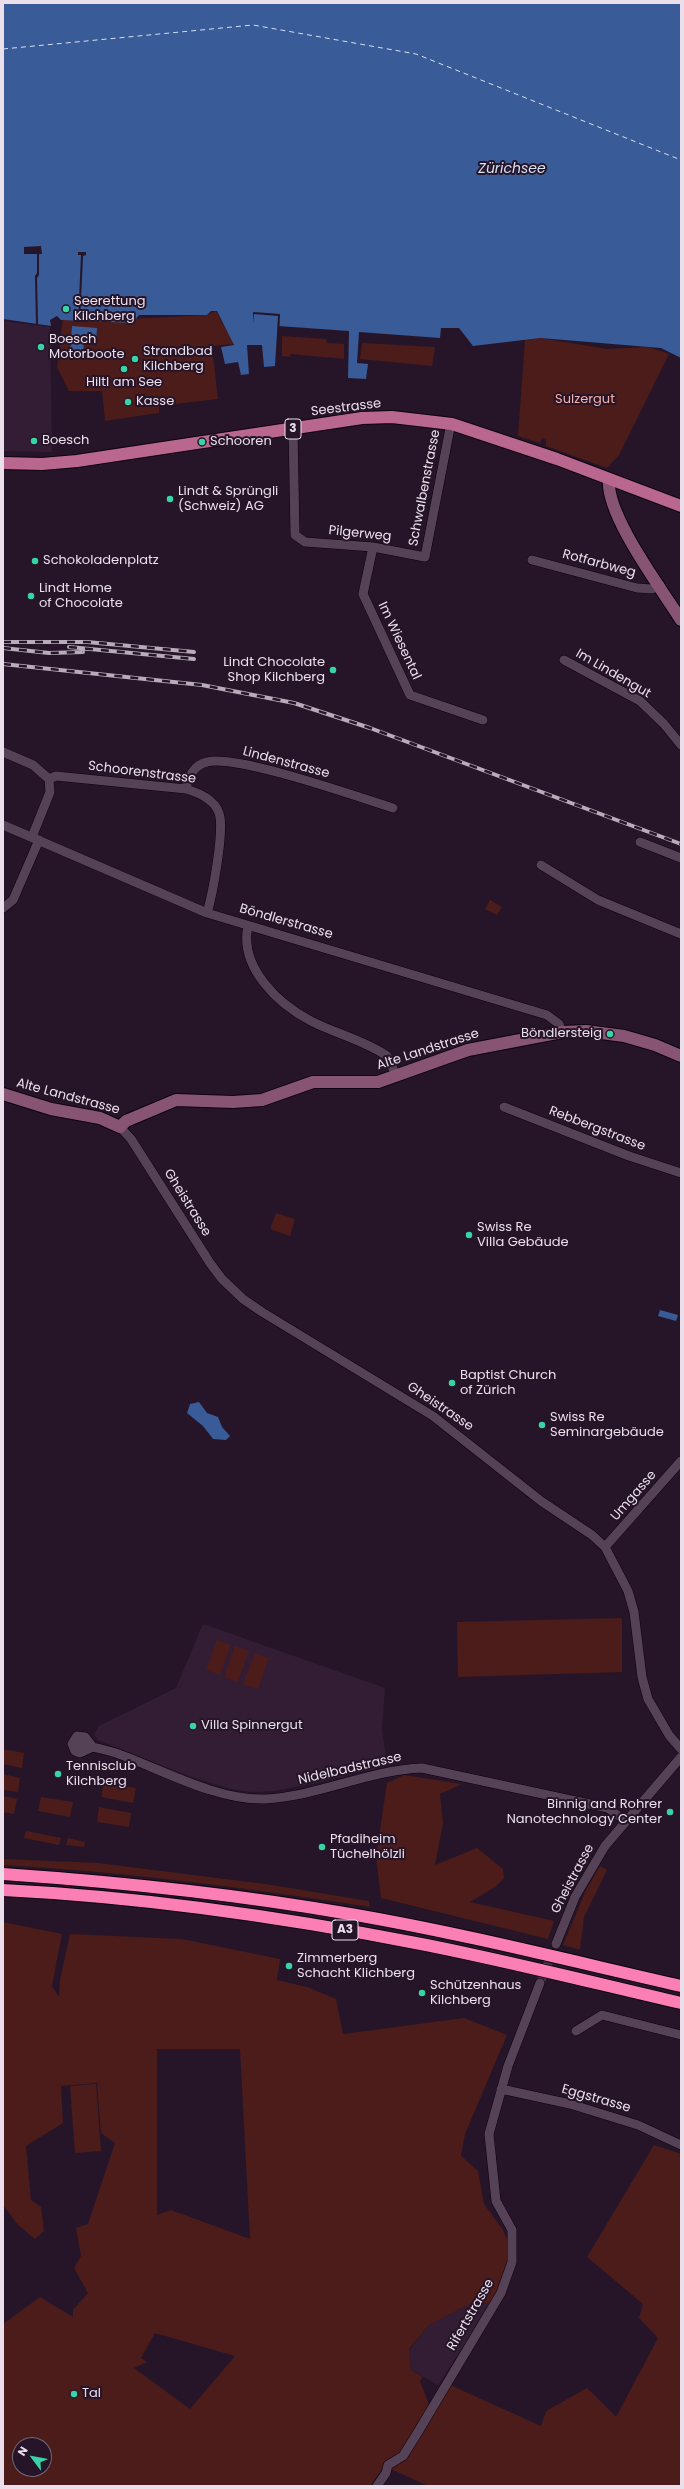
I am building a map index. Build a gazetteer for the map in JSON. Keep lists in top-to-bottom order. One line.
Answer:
{"streets":{"highway":["A3"],"main road":["Seestrasse","3"],"street":["Schwalbenstrasse","Pilgerweg","Rotfarbweg","Im Wiesental","Im Lindengut","Lindenstrasse","Schoorenstrasse","Böndlerstrasse","Alte Landstrasse","Rebbergstrasse","Gheistrasse","Umgasse","Nidelbadstrasse","Eggstrasse","Rifertstrasse"]},"crossings":[["Seestrasse","Schwalbenstrasse"],["Seestrasse","Pilgerweg"],["Schwalbenstrasse","Pilgerweg"],["Pilgerweg","Im Wiesental"],["Lindenstrasse","Schoorenstrasse"],["Schoorenstrasse","Böndlerstrasse"],["Böndlerstrasse","Alte Landstrasse"],["Alte Landstrasse","Gheistrasse"],["Gheistrasse","Umgasse"],["Gheistrasse","Nidelbadstrasse"],["Eggstrasse","Rifertstrasse"]],"water":["Zürichsee"],"parks":["Sulzergut"],"places":["Seerettung Kilchberg","Boesch Motorboote","Strandbad Kilchberg","Hiltl am See","Kasse","Boesch","Schooren","Lindt & Sprüngli (Schweiz) AG","Schokoladenplatz","Lindt Home of Chocolate","Lindt Chocolate Shop Kilchberg","Böndlersteig","Swiss Re Villa Gebäude","Baptist Church of Zürich","Swiss Re Seminargebäude","Villa Spinnergut","Tennisclub Kilchberg","Binnig and Rohrer Nanotechnology Center","Pfadiheim Tüchelhölzli","Zimmerberg Schacht Klichberg","Schützenhaus Kilchberg","Tal"],"north":"top left"}
